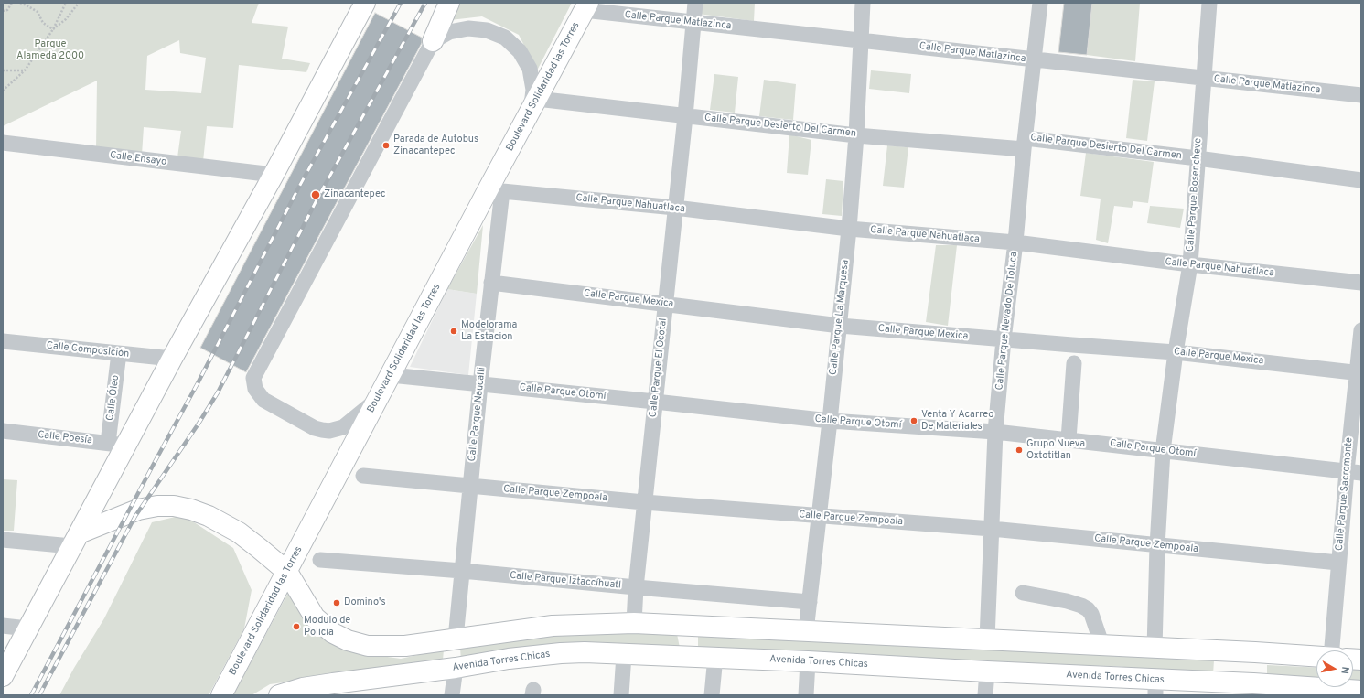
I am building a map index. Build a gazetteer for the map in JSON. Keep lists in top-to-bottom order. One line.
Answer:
{"streets":{"main road":["Boulevard Solidaridad las Torres","Avenida Torres Chicas"],"street":["Calle Parque Matlazinca","Calle Parque Desierto Del Carmen","Calle Ensayo","Calle Parque Bosencheve","Calle Parque Nahuatlaca","Calle Parque Mexica","Calle Parque La Marquesa","Calle Parque Nevado De Toluca","Calle Composición","Calle Parque El Ocotal","Calle Parque Otomí","Calle Óleo","Calle Parque Naucalli","Calle Poesía","Calle Parque Zempoala","Calle Parque Sacromonte","Calle Parque Iztaccíhuatl"]},"crossings":[["Calle Parque Matlazinca","Boulevard Solidaridad las Torres"],["Calle Parque Matlazinca","Calle Parque Bosencheve"],["Calle Parque Matlazinca","Calle Parque La Marquesa"],["Calle Parque Matlazinca","Calle Parque Nevado De Toluca"],["Calle Parque Matlazinca","Calle Parque El Ocotal"],["Boulevard Solidaridad las Torres","Calle Parque Desierto Del Carmen"],["Boulevard Solidaridad las Torres","Calle Parque Nahuatlaca"],["Boulevard Solidaridad las Torres","Calle Parque Otomí"],["Boulevard Solidaridad las Torres","Calle Parque Naucalli"],["Calle Parque Desierto Del Carmen","Calle Parque Bosencheve"],["Calle Parque Desierto Del Carmen","Calle Parque La Marquesa"],["Calle Parque Desierto Del Carmen","Calle Parque Nevado De Toluca"],["Calle Parque Desierto Del Carmen","Calle Parque El Ocotal"],["Calle Parque Bosencheve","Calle Parque Nahuatlaca"],["Calle Parque Bosencheve","Calle Parque Mexica"],["Calle Parque Bosencheve","Calle Parque Otomí"],["Calle Parque Bosencheve","Calle Parque Zempoala"],["Calle Parque Nahuatlaca","Calle Parque La Marquesa"],["Calle Parque Nahuatlaca","Calle Parque Nevado De Toluca"],["Calle Parque Nahuatlaca","Calle Parque El Ocotal"],["Calle Parque Nahuatlaca","Calle Parque Naucalli"],["Calle Parque Mexica","Calle Parque La Marquesa"],["Calle Parque Mexica","Calle Parque Nevado De Toluca"],["Calle Parque Mexica","Calle Parque El Ocotal"],["Calle Parque Mexica","Calle Parque Naucalli"],["Calle Parque Mexica","Calle Parque Sacromonte"],["Calle Parque La Marquesa","Calle Parque Otomí"],["Calle Parque La Marquesa","Calle Parque Zempoala"],["Calle Parque La Marquesa","Calle Parque Iztaccíhuatl"],["Calle Parque Nevado De Toluca","Calle Parque Otomí"],["Calle Parque Nevado De Toluca","Calle Parque Zempoala"],["Calle Composición","Calle Óleo"],["Calle Parque El Ocotal","Calle Parque Otomí"],["Calle Parque El Ocotal","Calle Parque Zempoala"],["Calle Parque El Ocotal","Calle Parque Iztaccíhuatl"],["Calle Parque Otomí","Calle Parque Naucalli"],["Calle Parque Otomí","Calle Parque Sacromonte"],["Calle Óleo","Calle Poesía"],["Calle Parque Naucalli","Calle Parque Zempoala"],["Calle Parque Naucalli","Calle Parque Iztaccíhuatl"],["Calle Parque Zempoala","Calle Parque Sacromonte"]],"parks":["Parque Alameda 2000"],"places":["Parada de Autobus Zinacantepec","Zinacantepec","Modelorama La Estacion","Venta Y Acarreo De Materiales","Grupo Nueva Oxtotitlan","Domino's","Modulo de Policia"],"north":"right"}
